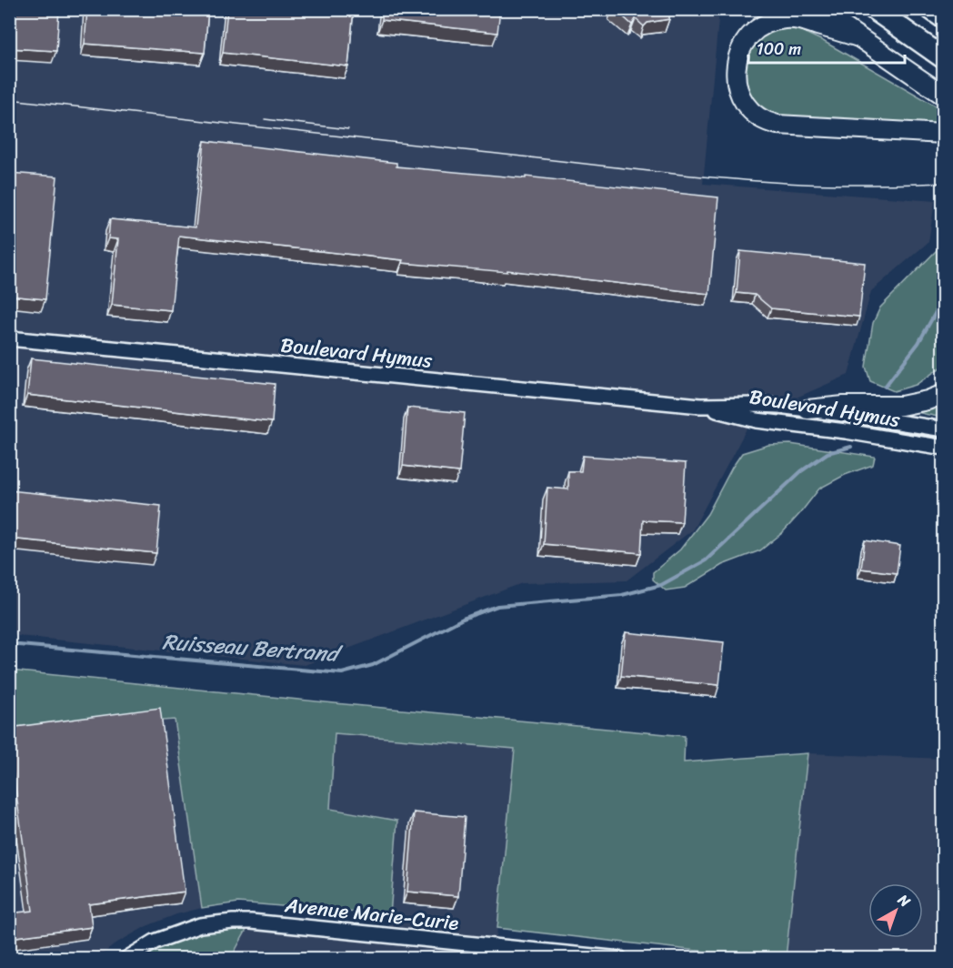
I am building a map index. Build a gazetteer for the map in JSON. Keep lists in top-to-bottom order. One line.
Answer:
{"streets":{"street":["Boulevard Hymus","Avenue Marie-Curie"]},"water":["Ruisseau Bertrand"],"scale_bar":"100 m","north":"top right"}
